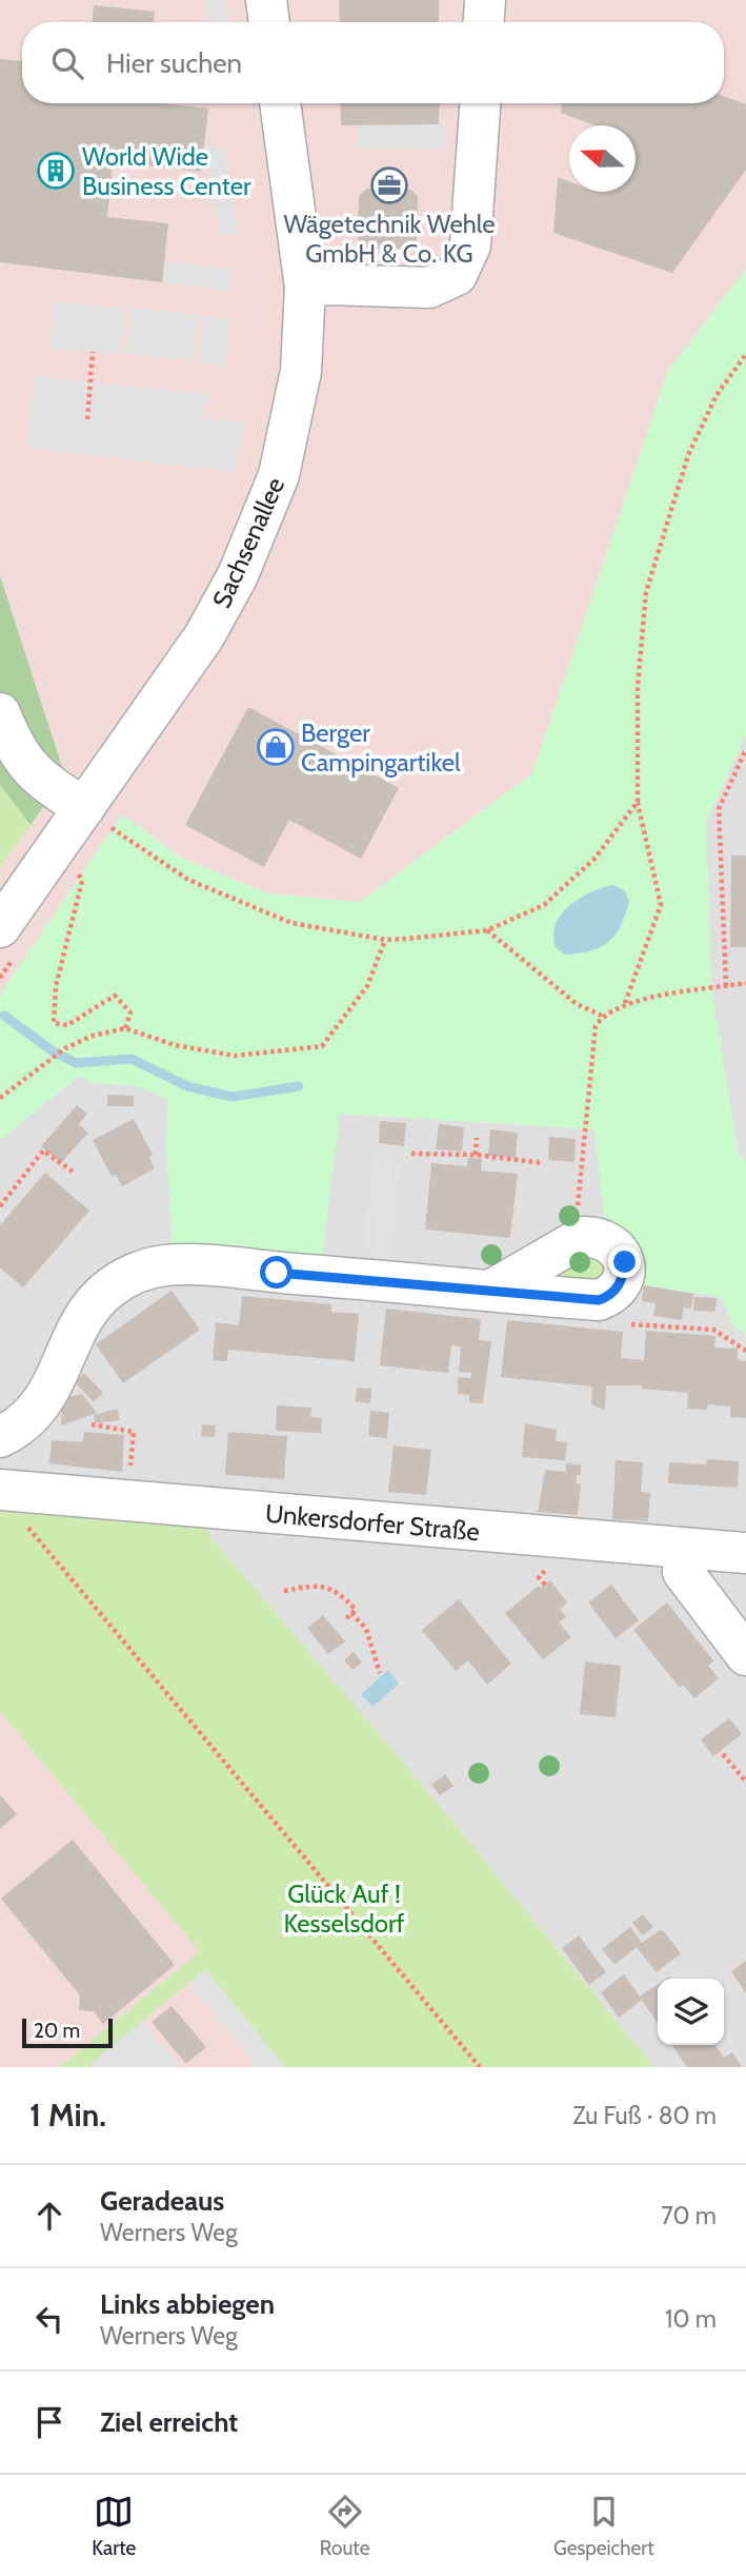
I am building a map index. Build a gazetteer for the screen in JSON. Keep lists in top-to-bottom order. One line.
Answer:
{"streets":{"street":["Sachsenallee","Unkersdorfer Straße"]},"parks":["Glück Auf ! Kesselsdorf"],"places":{"building":["World Wide Business Center"],"office":["Wägetechnik Wehle GmbH & Co. KG"],"shop":["Berger Campingartikel"]},"scale_bar":"20 m","north":"left","page":{"search":"Hier suchen","scale":"20 m","heading":["1 Min.","Zu Fuß · 80 m"],"list":[["Geradeaus","Werners Weg","70 m"],["Links abbiegen","Werners Weg","10 m"],"Ziel erreicht"],"nav":["Karte","Route","Gespeichert"]}}
